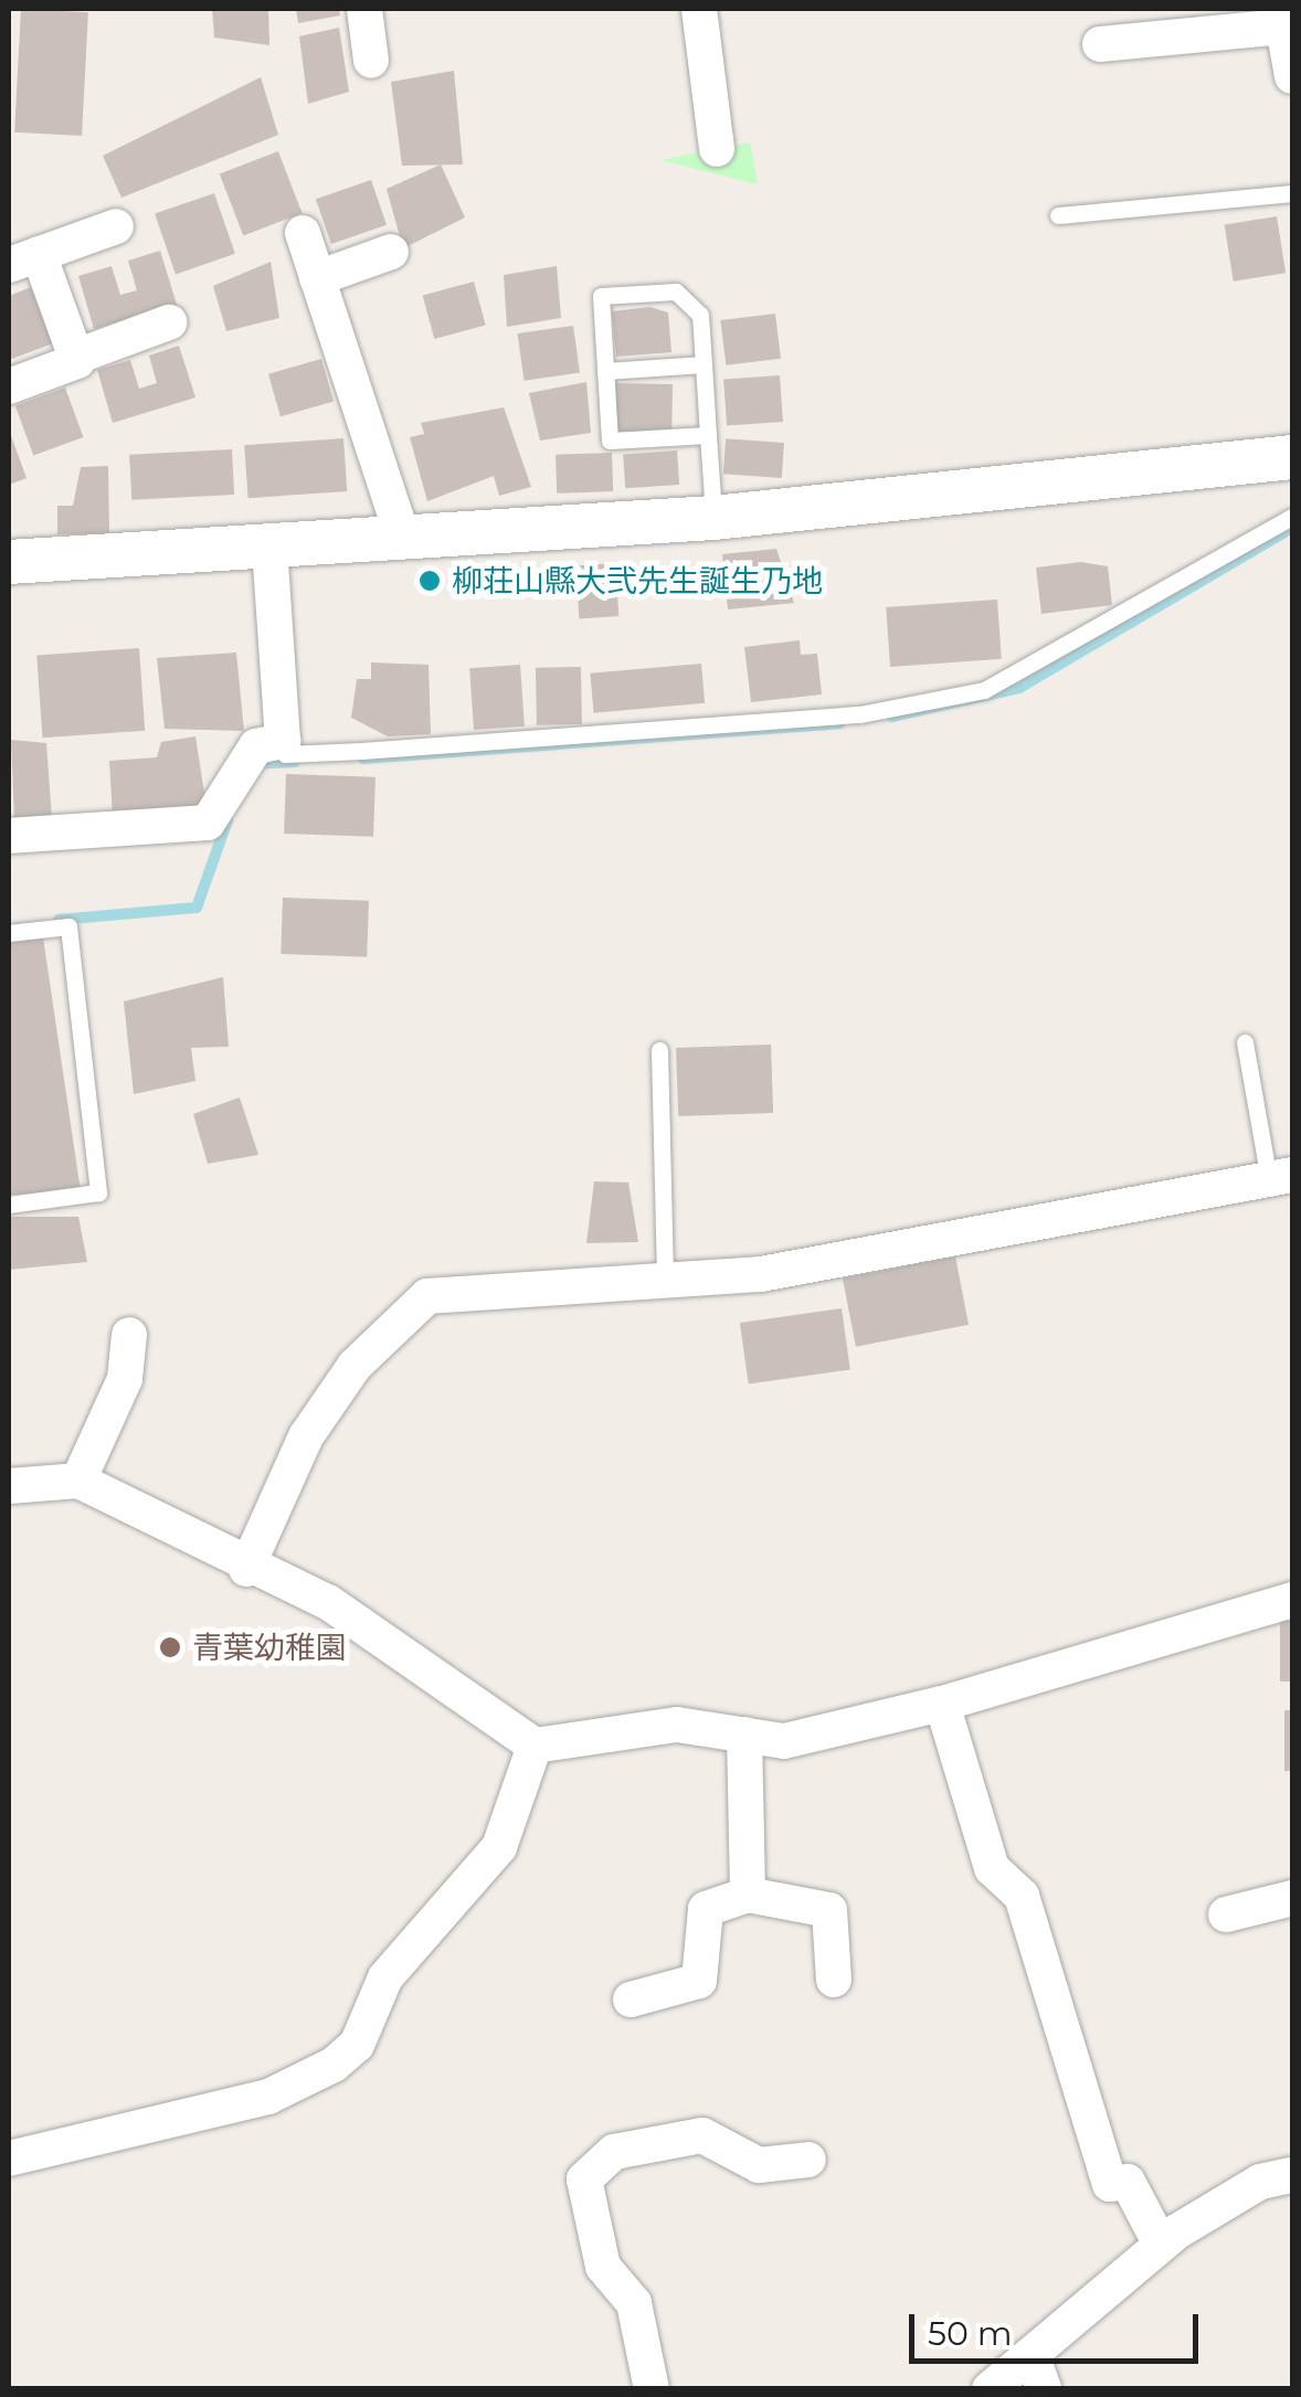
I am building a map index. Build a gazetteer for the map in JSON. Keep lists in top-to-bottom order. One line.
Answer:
{"places":["柳荘山縣大弐先生誕生乃地","青葉幼稚園"],"scale_bar":"50 m"}
